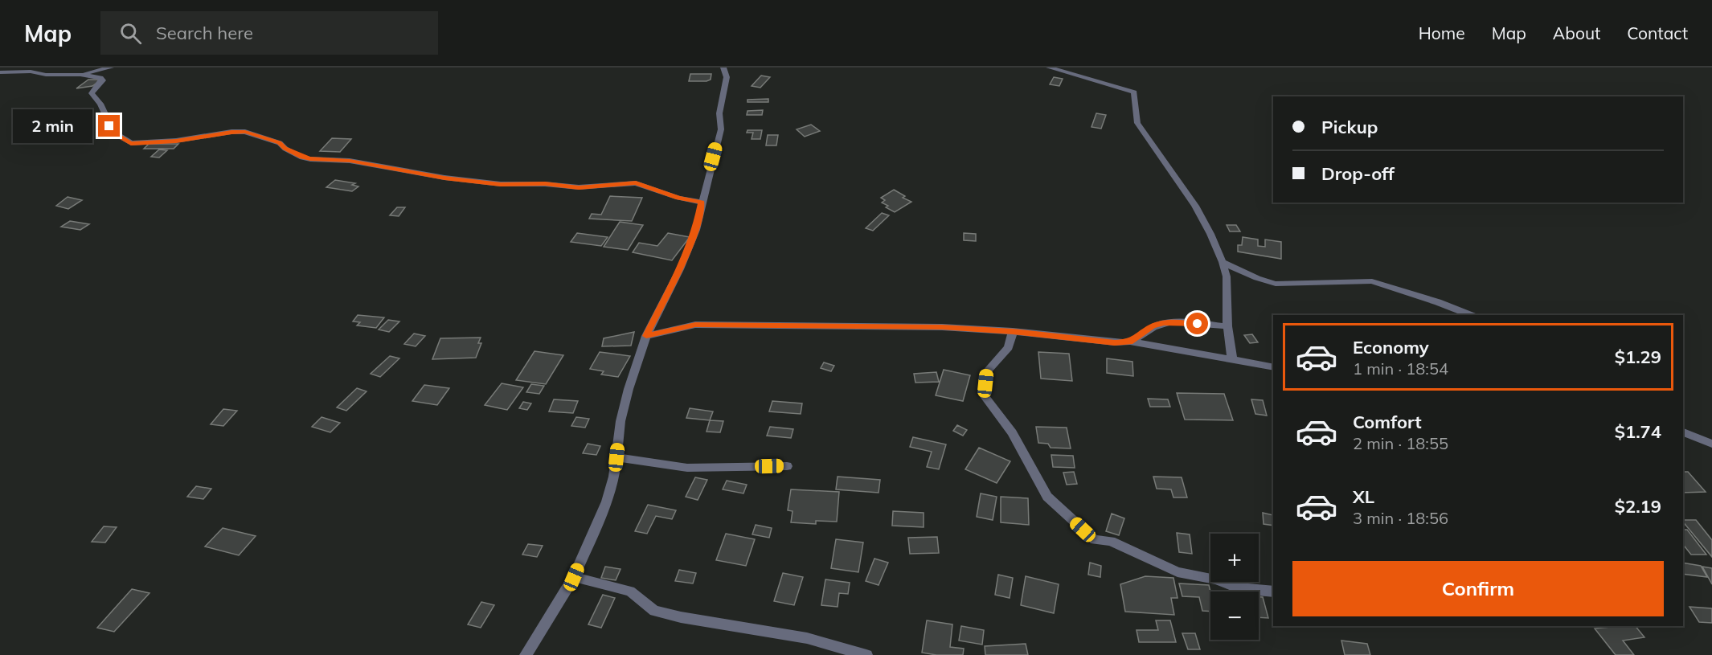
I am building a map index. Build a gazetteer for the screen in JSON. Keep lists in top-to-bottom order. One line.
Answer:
{"page":{"header":"Map","search":"Search here","nav":["Home","Map","About","Contact"],"banner":["Pickup","Drop-off"],"bubble":"2 min","list":[{"name":"Economy","note":"1 min · 18:54","value":"$1.29"},{"name":"Comfort","note":"2 min · 18:55","value":"$1.74"},{"name":"XL","note":"3 min · 18:56","value":"$2.19"}],"map_buttons":["+","−"],"buttons":"Confirm"}}
